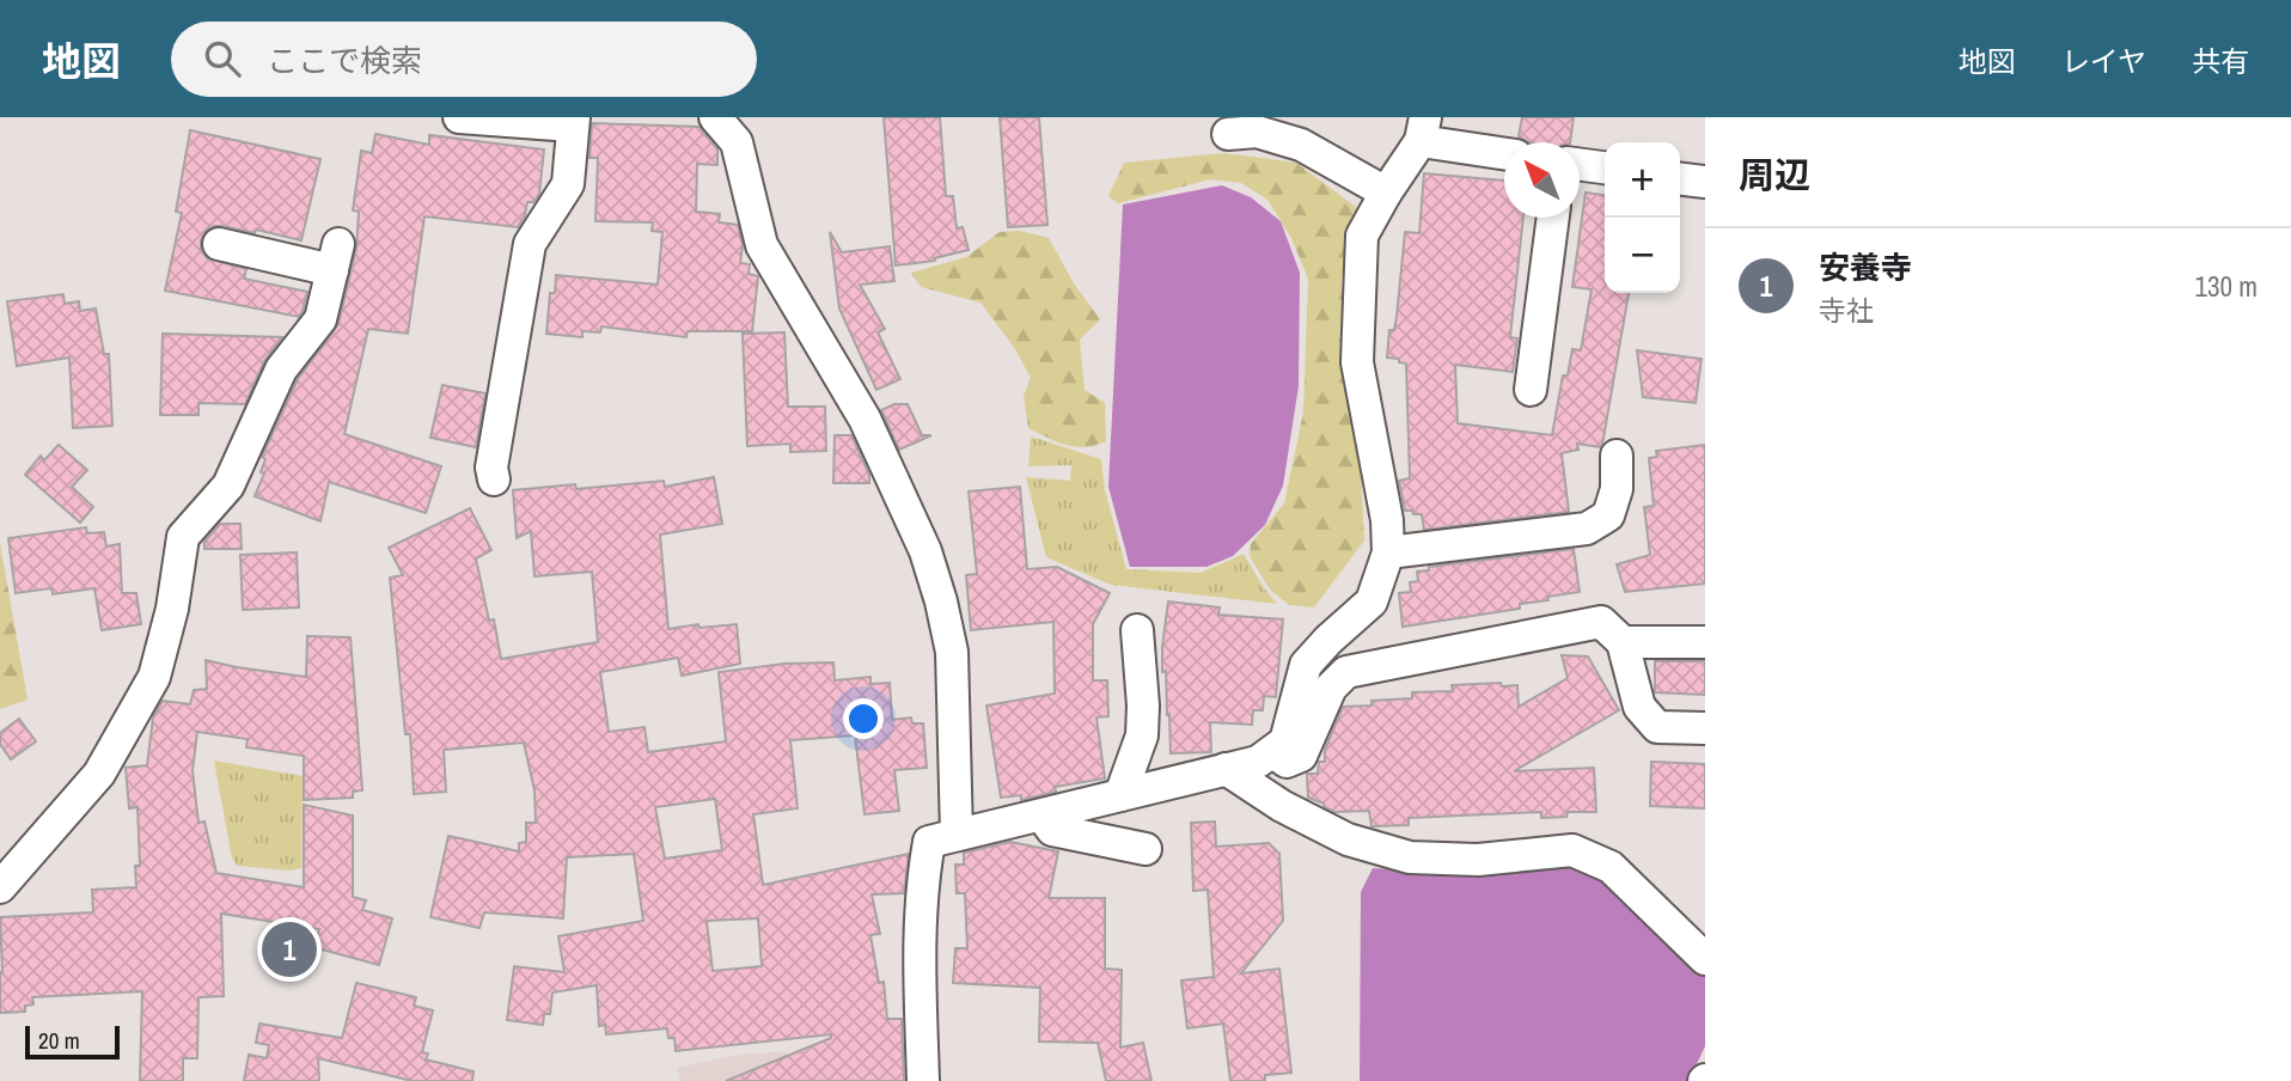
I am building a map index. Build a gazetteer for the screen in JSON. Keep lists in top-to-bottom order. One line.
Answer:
{"scale_bar":"20 m","north":"top left","page":{"header":"地図","search":"ここで検索","nav":["地図","レイヤ","共有"],"heading":"周辺","map_buttons":["+","−"],"list":[{"mark":"1","name":"安養寺","note":"寺社","value":"130 m"}],"pins":"1","scale":"20 m"}}
